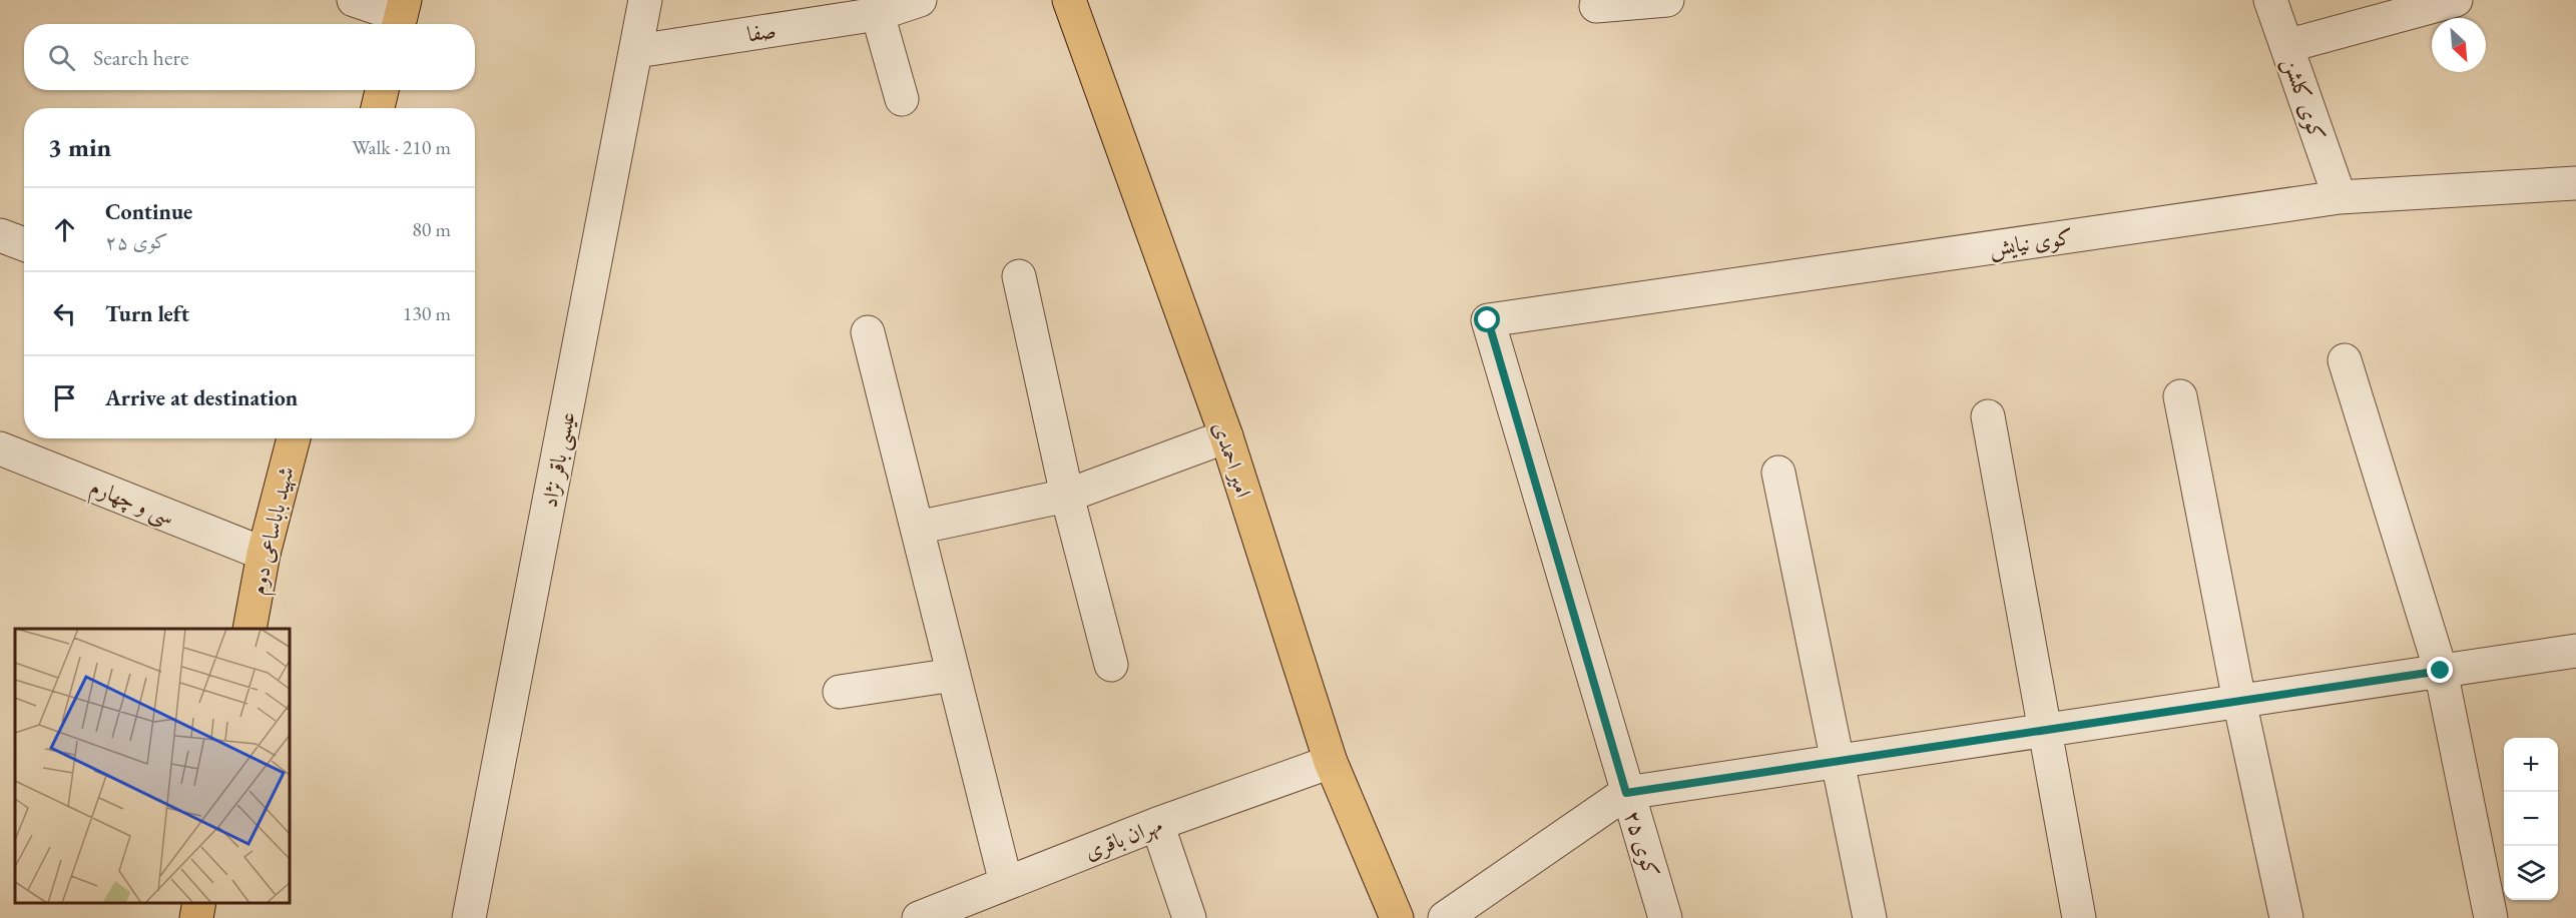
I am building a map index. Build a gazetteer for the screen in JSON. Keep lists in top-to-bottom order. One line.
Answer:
{"streets":{"main road":["امیر احمدی","شهید باباساعی دوم"],"street":["صفا","کوی کلشن","کوی نیایش","عیسی باقر نژاد","سی و چهارم","مهران باقری","کوی ۲۵"]},"crossings":[["صفا","عیسی باقر نژاد"],["کوی کلشن","کوی نیایش"],["کوی نیایش","کوی ۲۵"],["امیر احمدی","مهران باقری"],["سی و چهارم","شهید باباساعی دوم"]],"north":"bottom right","page":{"search":"Search here","heading":["3 min","Walk · 210 m"],"list":[["Continue","کوی ۲۵","80 m"],["Turn left","130 m"],"Arrive at destination"],"map_buttons":["+","−"]}}
